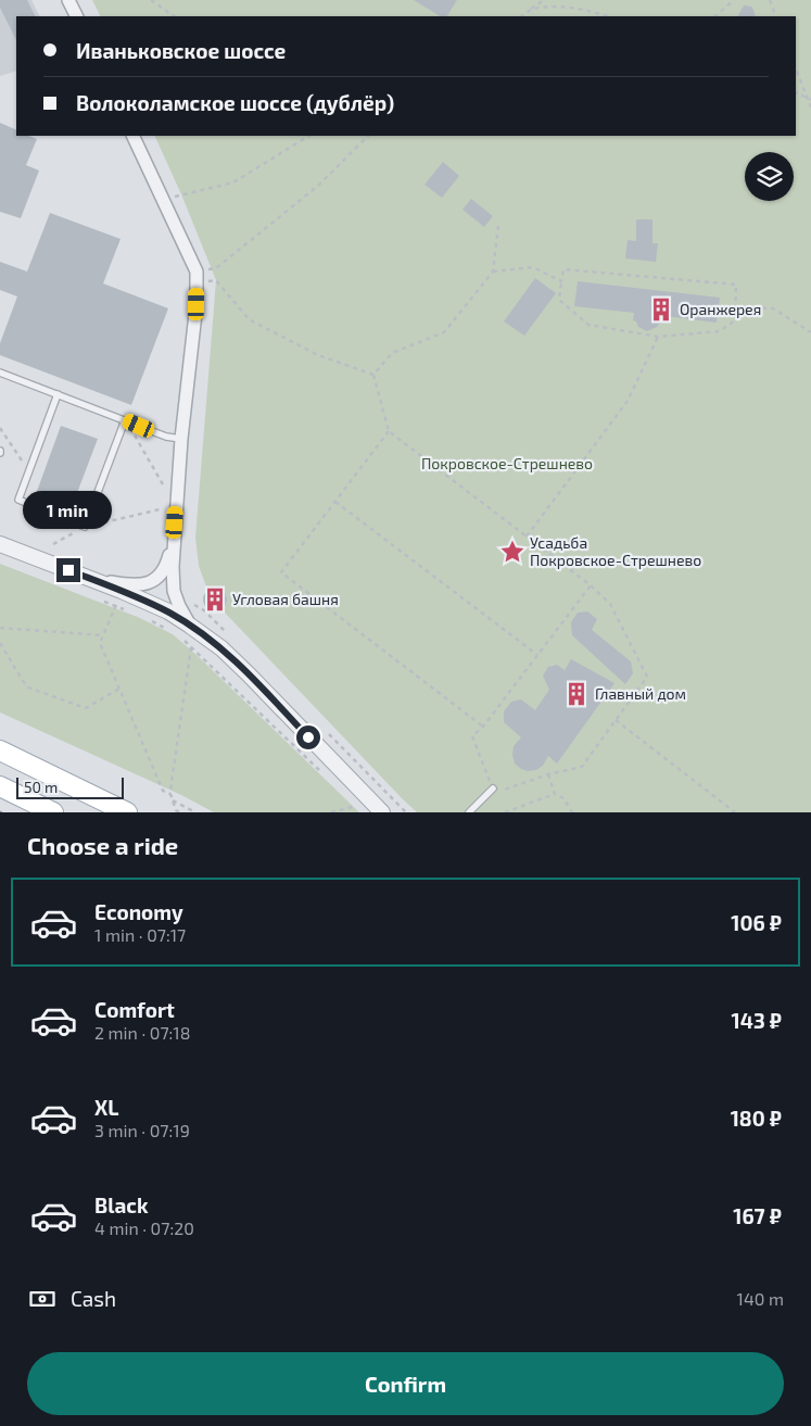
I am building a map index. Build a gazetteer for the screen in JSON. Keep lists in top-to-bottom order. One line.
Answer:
{"parks":["Покровское-Стрешнево"],"places":{"building":["Оранжерея","Угловая башня","Главный дом"],"place":["Усадьба Покровское-Стрешнево"]},"scale_bar":"50 m","page":{"banner":["Иваньковское шоссе","Волоколамское шоссе (дублёр)"],"bubble":"1 min","scale":"50 m","heading":"Choose a ride","list":[{"name":"Economy","note":"1 min · 07:17","value":"106 ₽"},{"name":"Comfort","note":"2 min · 07:18","value":"143 ₽"},{"name":"XL","note":"3 min · 07:19","value":"180 ₽"},{"name":"Black","note":"4 min · 07:20","value":"167 ₽"}],"pay":["Cash","140 m"],"buttons":"Confirm"}}
